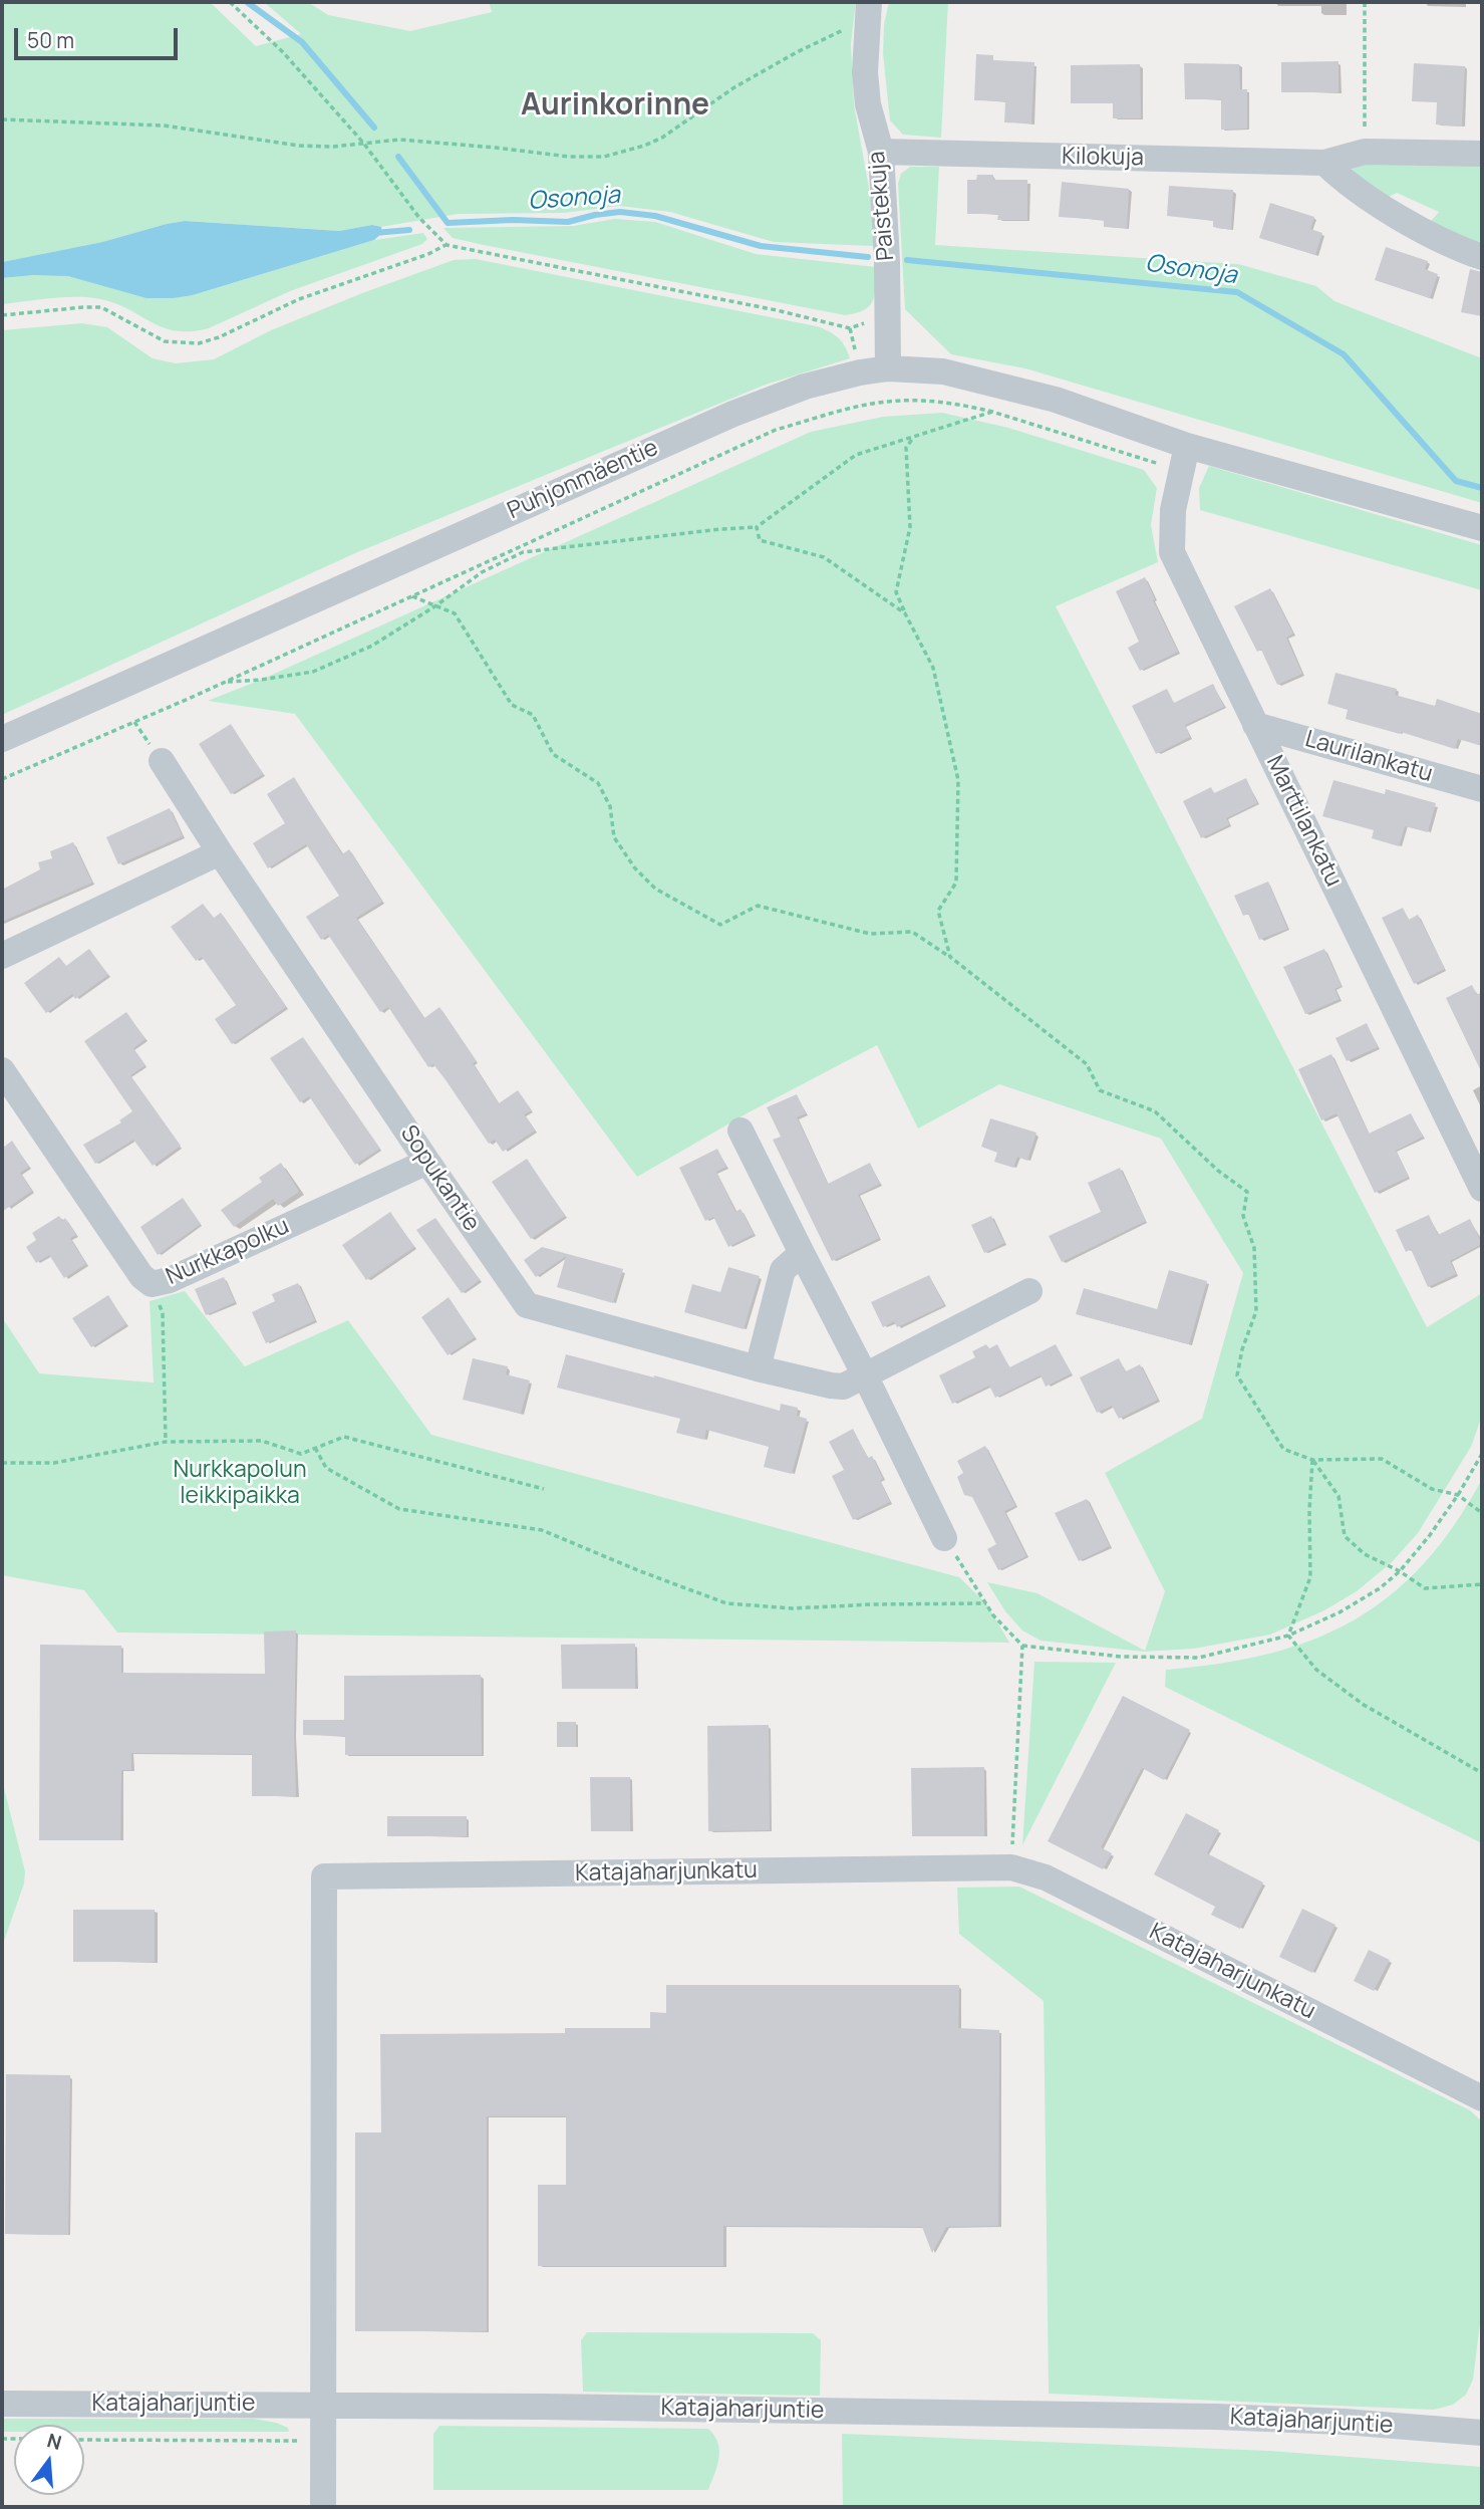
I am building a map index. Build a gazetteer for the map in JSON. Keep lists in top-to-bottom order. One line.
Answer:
{"streets":{"street":["Kilokuja","Paistekuja","Puhjonmäentie","Laurilankatu","Marttilankatu","Sopukantie","Nurkkapolku","Katajaharjunkatu","Katajaharjuntie"]},"crossings":[["Kilokuja","Paistekuja"],["Paistekuja","Puhjonmäentie"],["Puhjonmäentie","Marttilankatu"],["Laurilankatu","Marttilankatu"],["Sopukantie","Nurkkapolku"],["Katajaharjunkatu","Katajaharjuntie"]],"districts":["Aurinkorinne"],"water":["Osonoja"],"parks":["Nurkkapolun leikkipaikka"],"scale_bar":"50 m","north":"top"}
